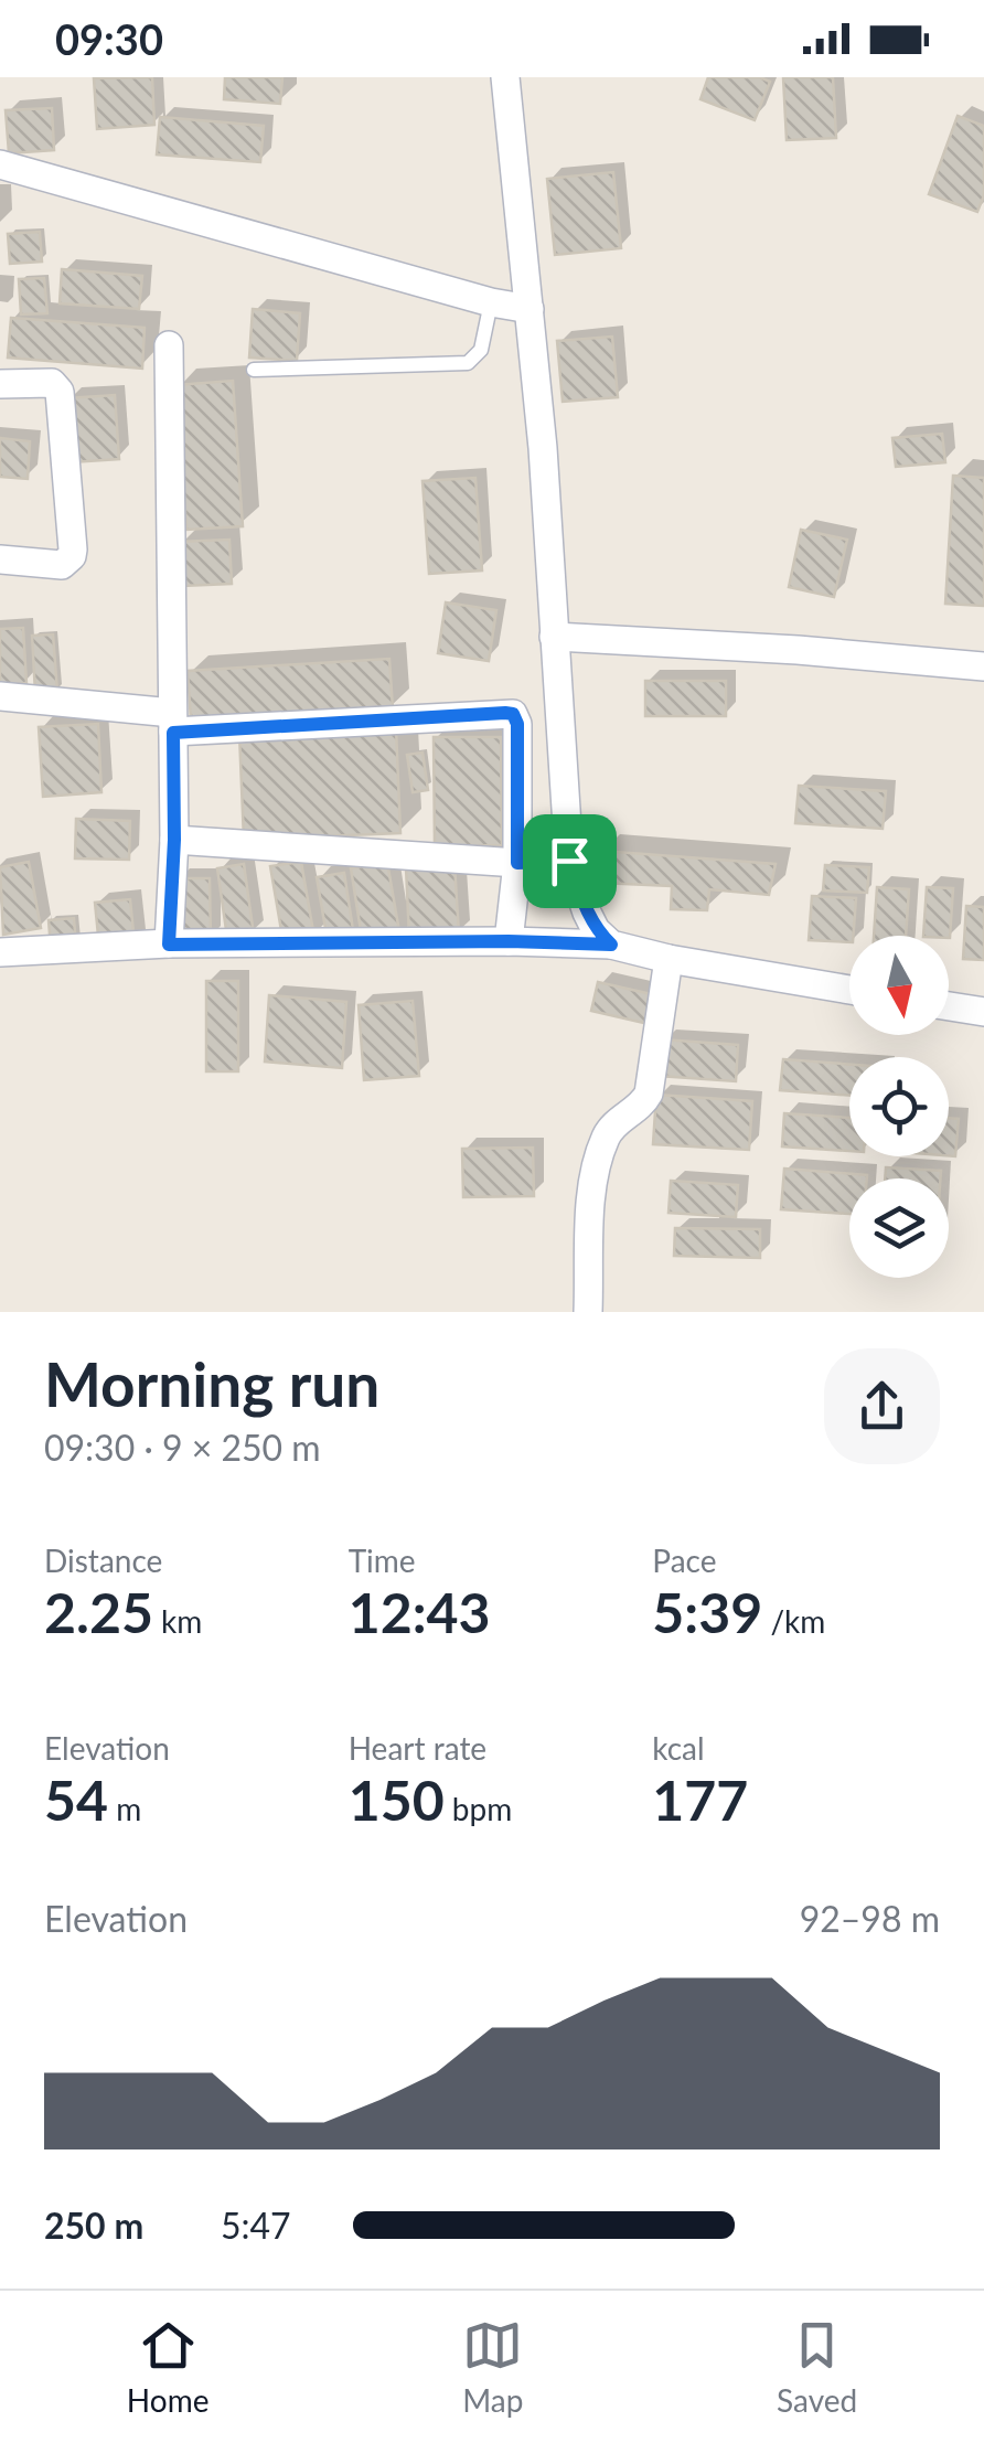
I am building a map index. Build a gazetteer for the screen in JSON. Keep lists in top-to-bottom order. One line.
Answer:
{"north":"bottom","page":{"status":"09:30","heading":["Morning run","09:30 · 9 × 250 m"],"stats":[["Distance","2.25 km"],["Time","12:43"],["Pace","5:39 /km"],["Elevation","54 m"],["Heart rate","150 bpm"],["kcal","177"]],"chart":["Elevation","92–98 m"],"list":[{"name":"250 m","note":"5:47"}],"tabs":["Home","Map","Saved"]}}
